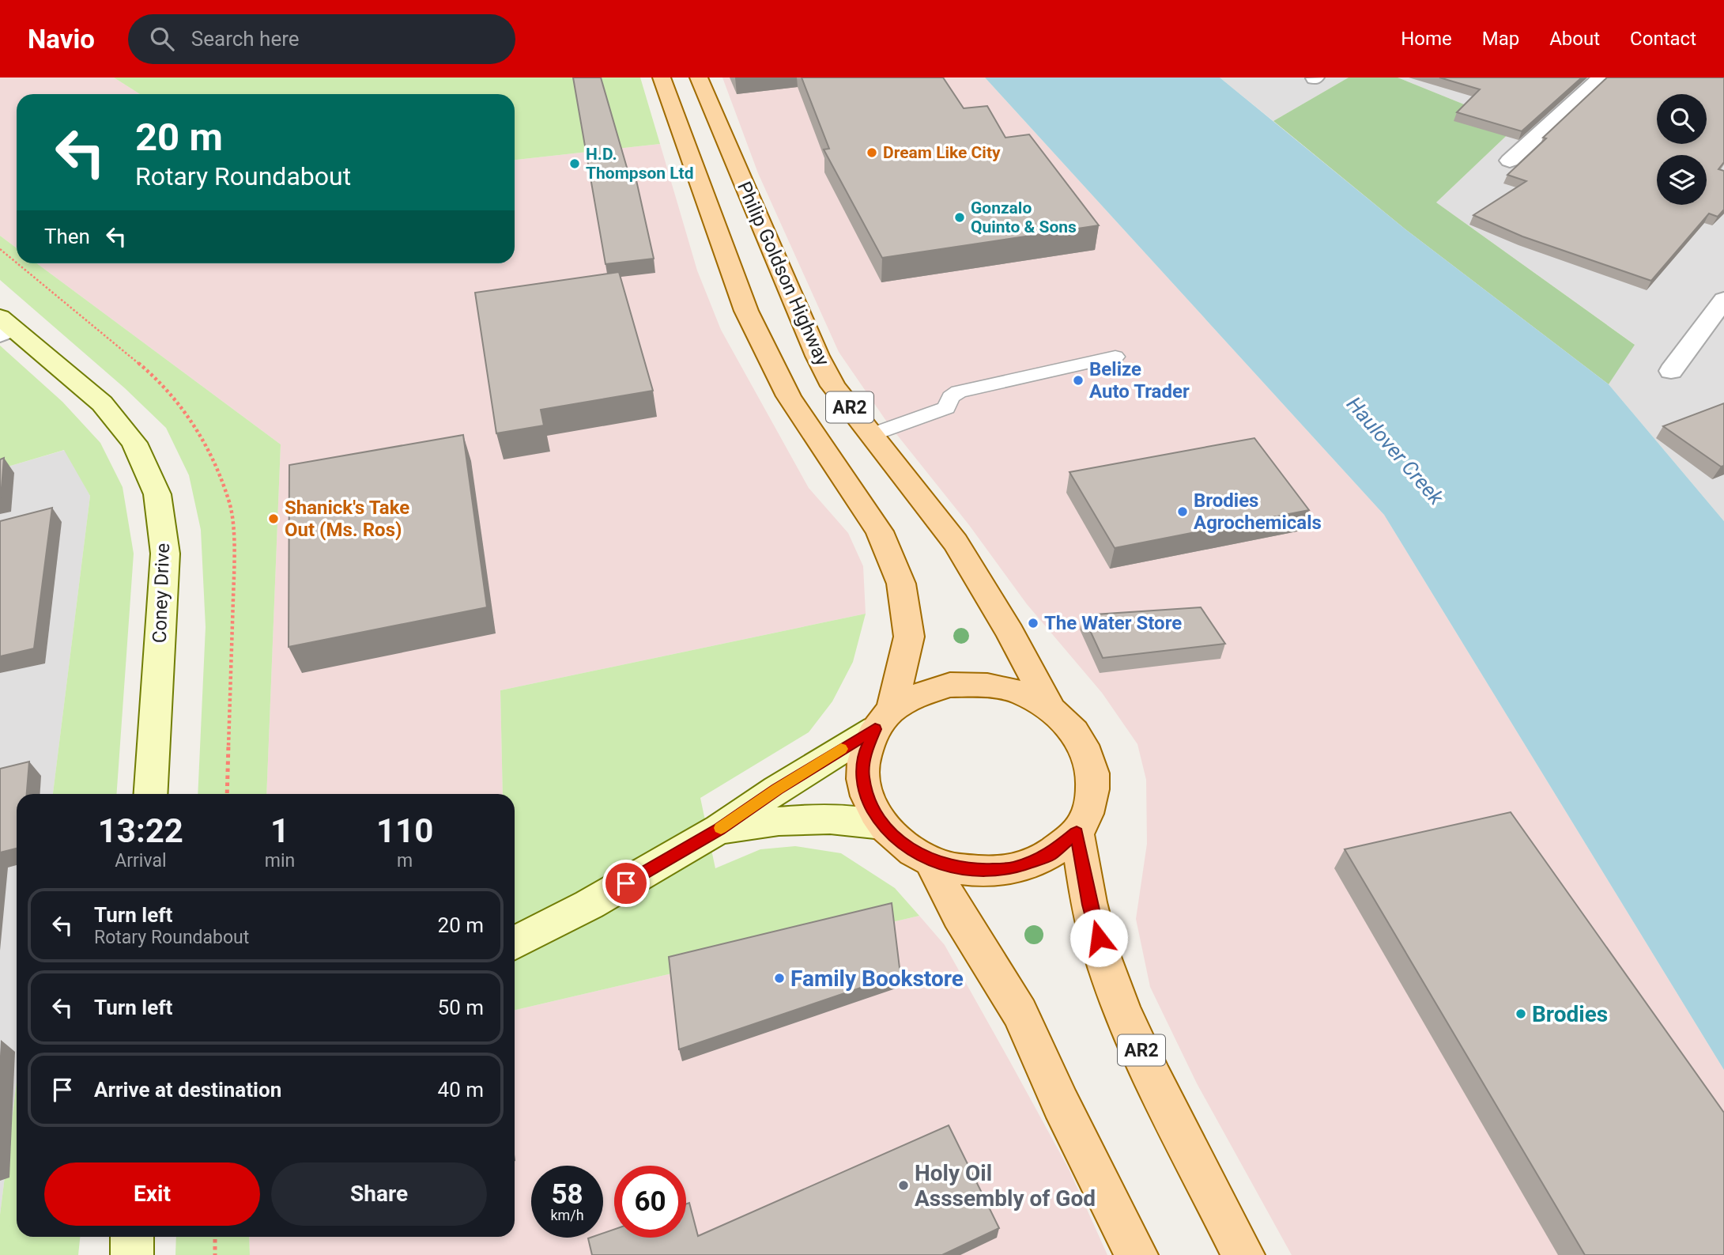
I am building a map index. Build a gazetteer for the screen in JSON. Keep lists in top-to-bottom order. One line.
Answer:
{"streets":{"main road":["Philip Goldson Highway","AR2"],"street":["Coney Drive"]},"crossings":[["Philip Goldson Highway","AR2"]],"water":["Haulover Creek"],"places":["Dream Like City","H.D. Thompson Ltd","Gonzalo Quinto & Sons","Belize Auto Trader","Brodies Agrochemicals","Shanick's Take Out (Ms. Ros)","The Water Store","Family Bookstore","Brodies","Holy Oil Asssembly of God"],"page":{"header":"Navio","search":"Search here","nav":["Home","Map","About","Contact"],"turn":["20 m","Rotary Roundabout"],"then":"Then","eta":["13:22","Arrival","1","min","110","m"],"list":[{"name":"Turn left","note":"Rotary Roundabout","value":"20 m"},{"name":"Turn left","value":"50 m"},{"name":"Arrive at destination","value":"40 m"}],"buttons":["Exit","Share"],"speed":"58 km/h","limit":"60"}}
